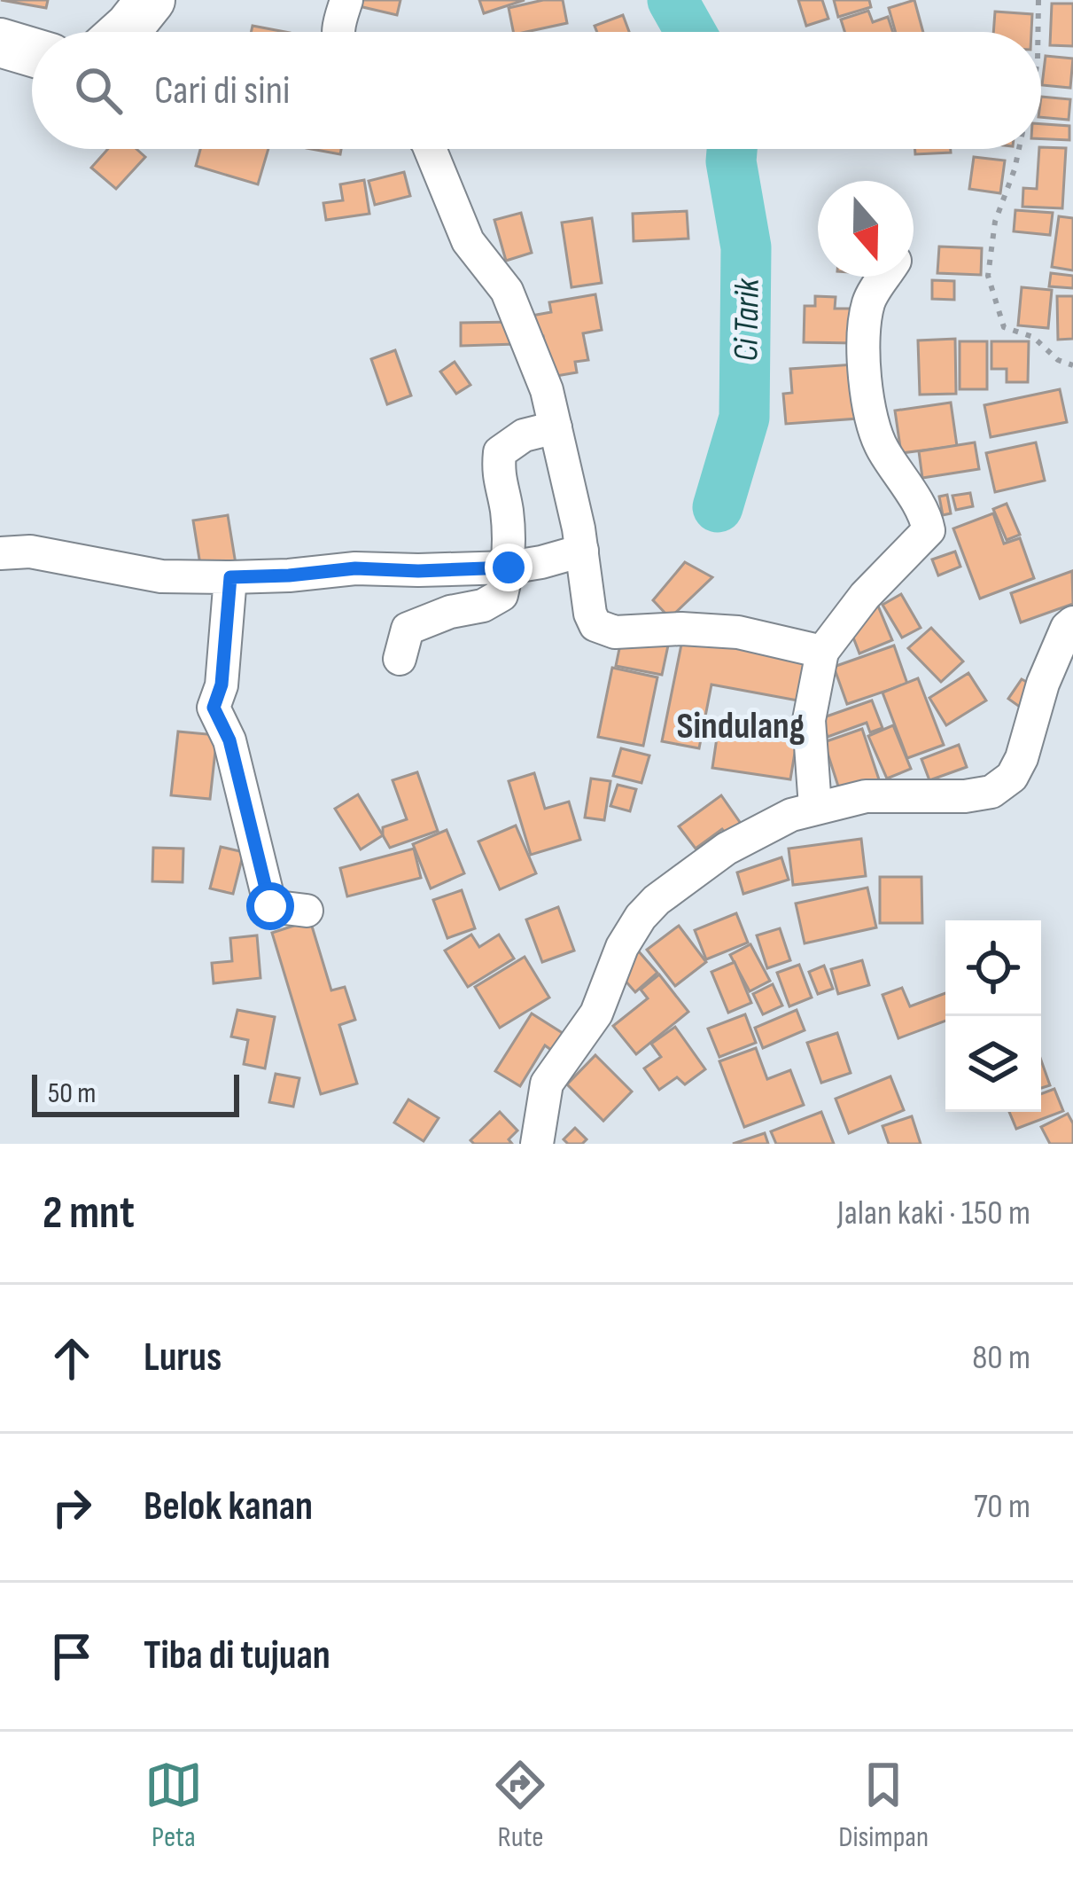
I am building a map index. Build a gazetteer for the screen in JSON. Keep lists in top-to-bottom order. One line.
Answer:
{"districts":["Sindulang"],"water":["Ci Tarik"],"scale_bar":"50 m","north":"bottom","page":{"search":"Cari di sini","scale":"50 m","heading":["2 mnt","Jalan kaki · 150 m"],"list":[["Lurus","80 m"],["Belok kanan","70 m"],"Tiba di tujuan"],"nav":["Peta","Rute","Disimpan"]}}
